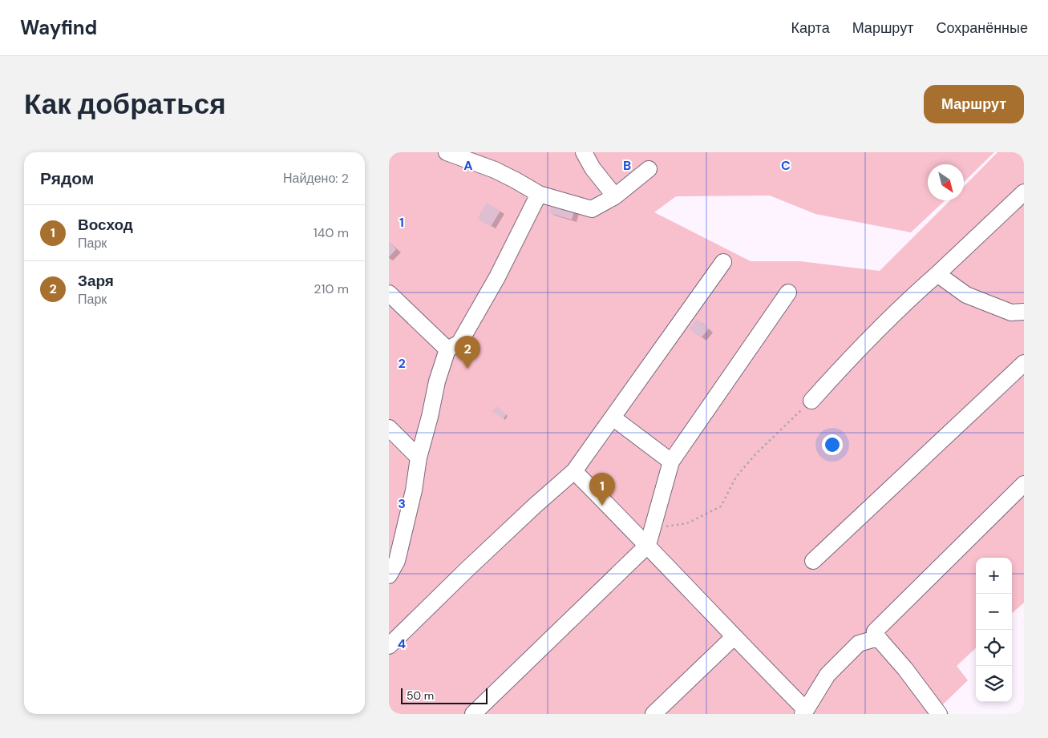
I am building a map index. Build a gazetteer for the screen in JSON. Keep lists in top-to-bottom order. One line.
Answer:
{"scale_bar":"50 m","north":"bottom right","page":{"header":"Wayfind","nav":["Карта","Маршрут","Сохранённые"],"buttons":"Маршрут","title":"Как добраться","heading":["Рядом","Найдено: 2"],"list":[{"mark":"1","name":"Восход","note":"Парк","value":"140 m"},{"mark":"2","name":"Заря","note":"Парк","value":"210 m"}],"pins":["2","1"],"map_buttons":["+","−"],"scale":"50 m"},"grid":{"columns":["A","B","C"],"rows":["1","2","3","4"]}}
